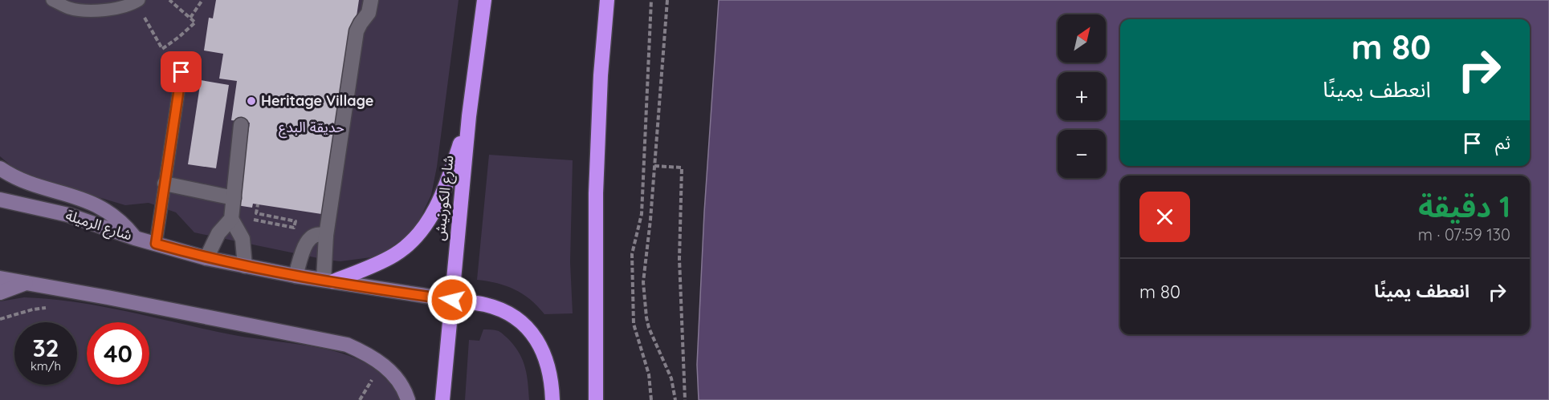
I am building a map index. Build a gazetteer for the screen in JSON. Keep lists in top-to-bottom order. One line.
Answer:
{"streets":{"highway":["شارع الكورنيش"],"street":["شارع الرميلة"]},"crossings":[["شارع الكورنيش","شارع الرميلة"]],"parks":["حديقة البدع"],"places":["Heritage Village"],"north":"top right","page":{"map_buttons":["+","−"],"turn":["80 m","انعطف يمينًا"],"then":"ثم","heading":["1 دقيقة","130 m · 07:59"],"list":[{"name":"انعطف يمينًا","value":"80 m"}],"speed":"32 km/h","limit":"40"}}
